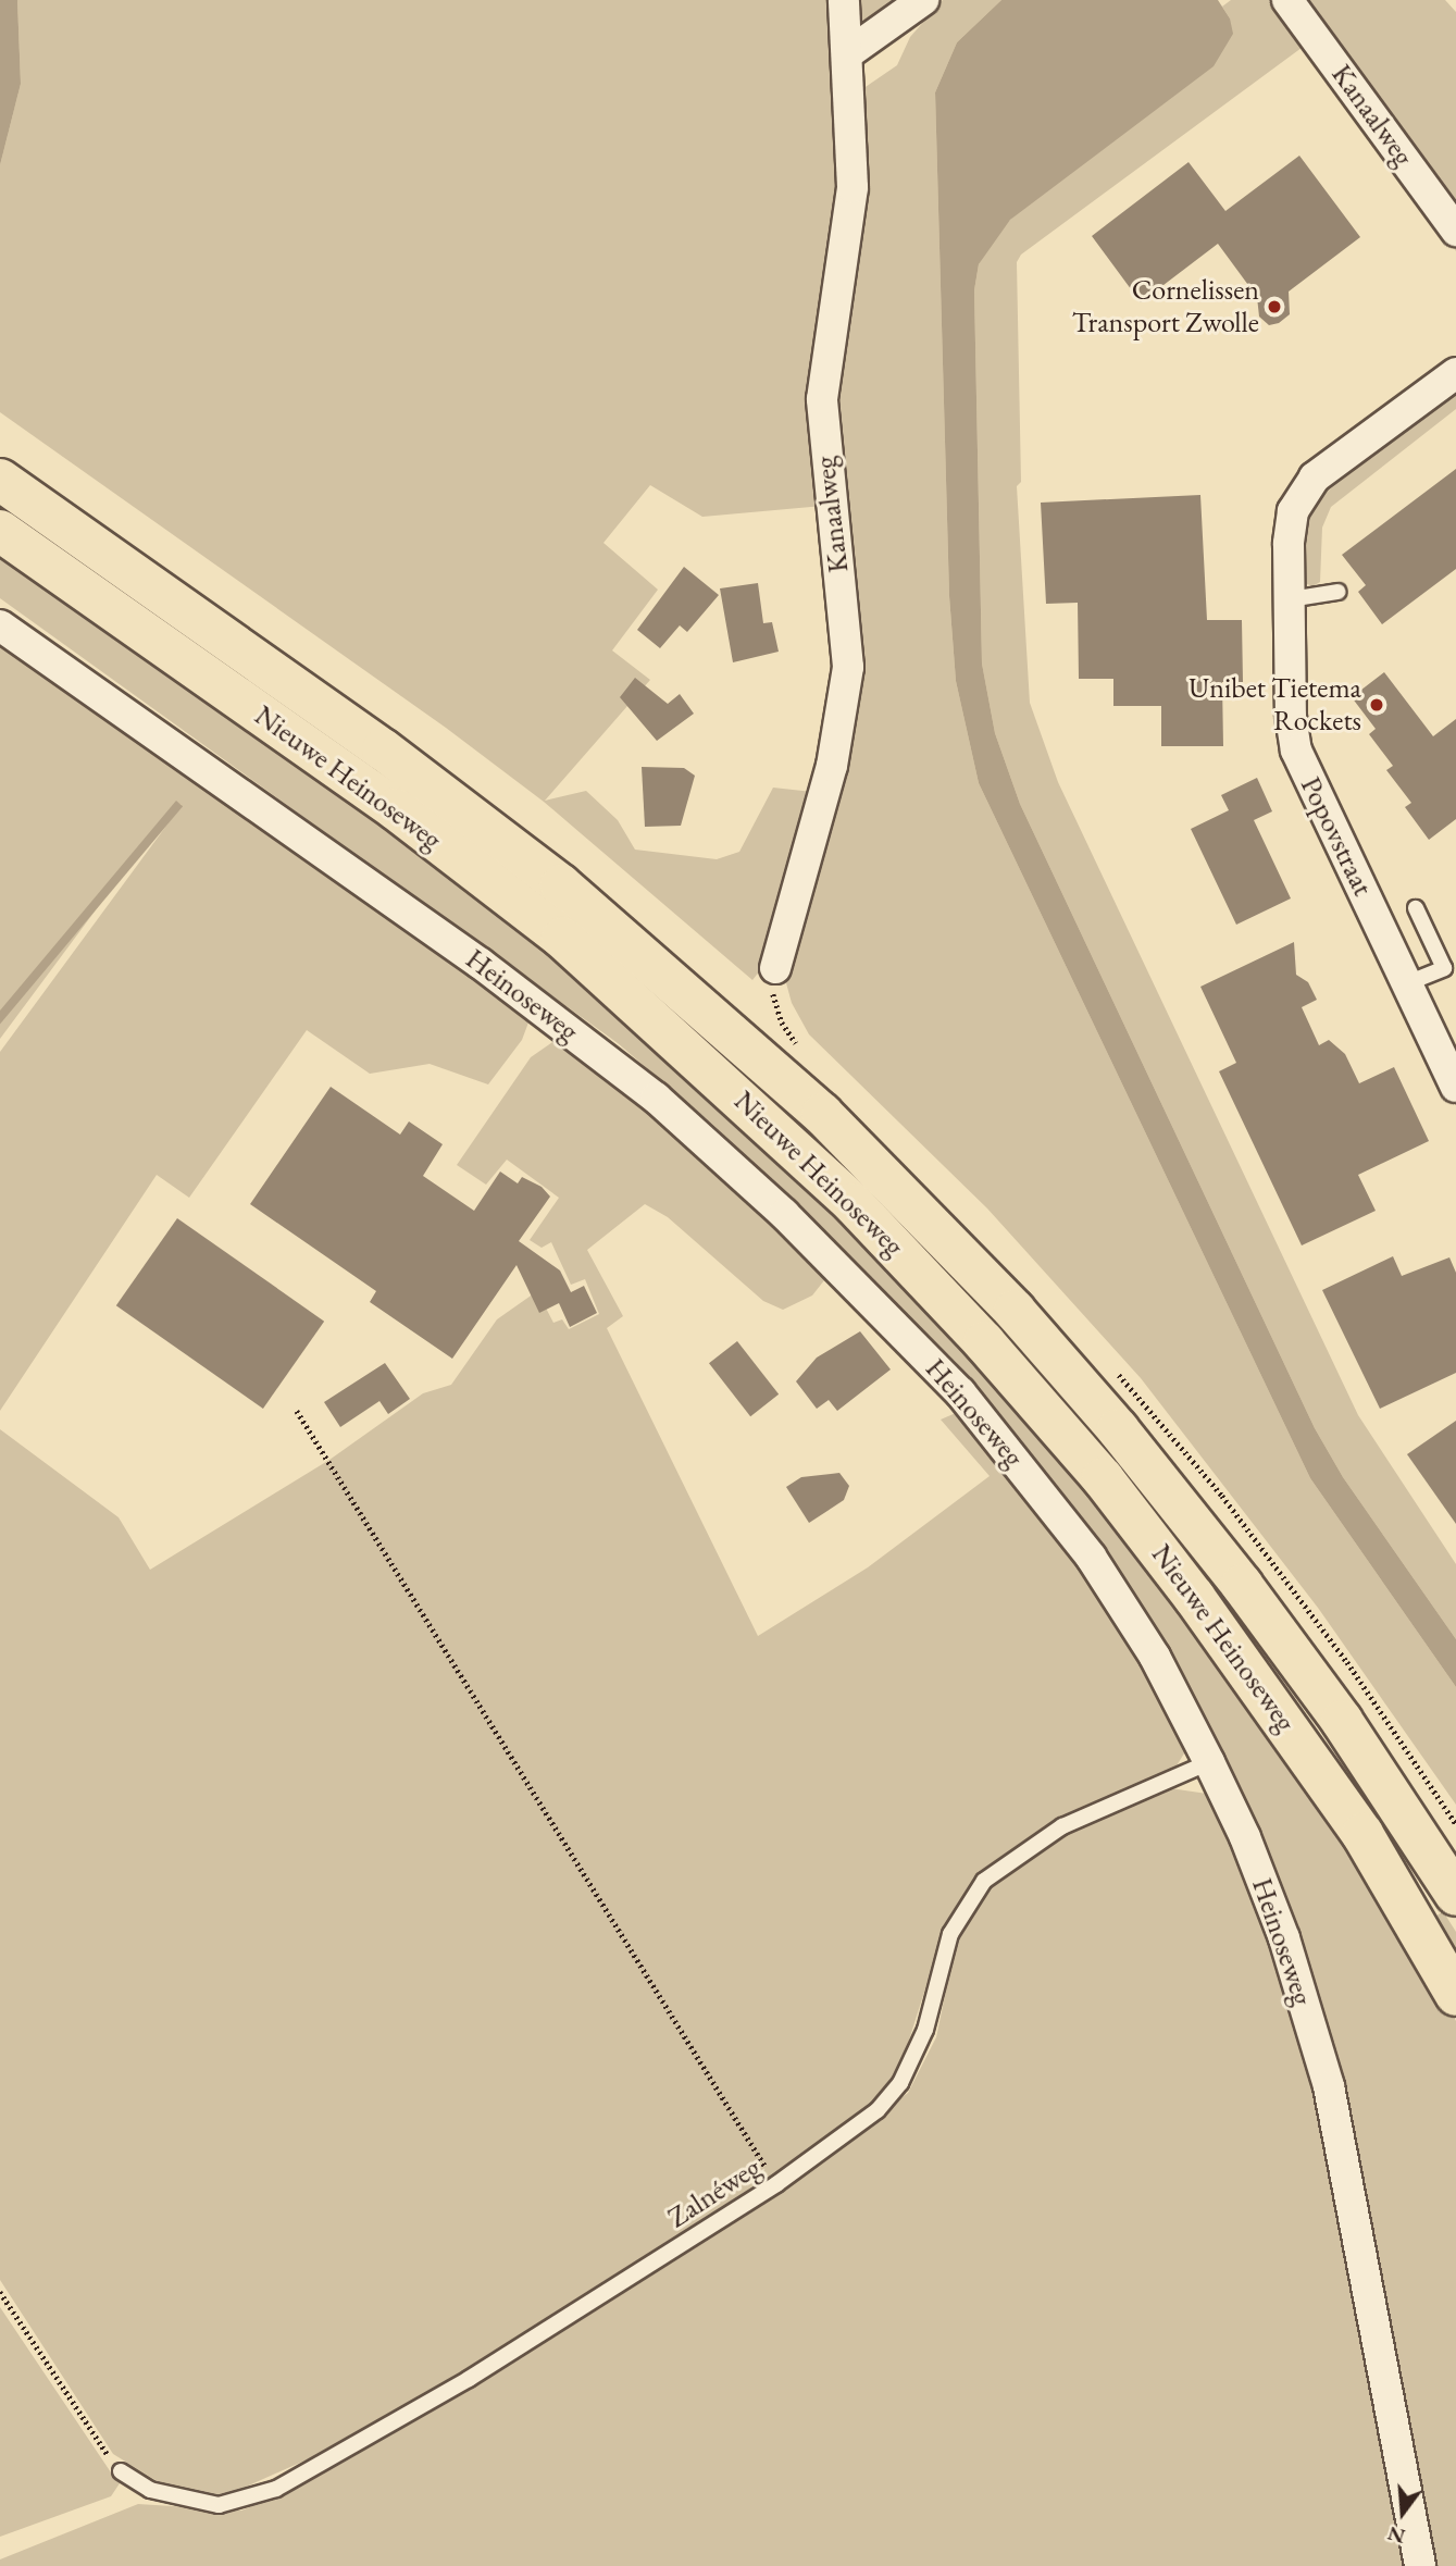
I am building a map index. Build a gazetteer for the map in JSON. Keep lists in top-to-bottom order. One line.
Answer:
{"streets":{"highway":["Nieuwe Heinoseweg"],"street":["Kanaalweg","Popovstraat","Heinoseweg"],"lane":["Zalnéweg"]},"crossings":[["Heinoseweg","Zalnéweg"]],"places":["Cornelissen Transport Zwolle","Unibet Tietema Rockets"],"north":"bottom"}
